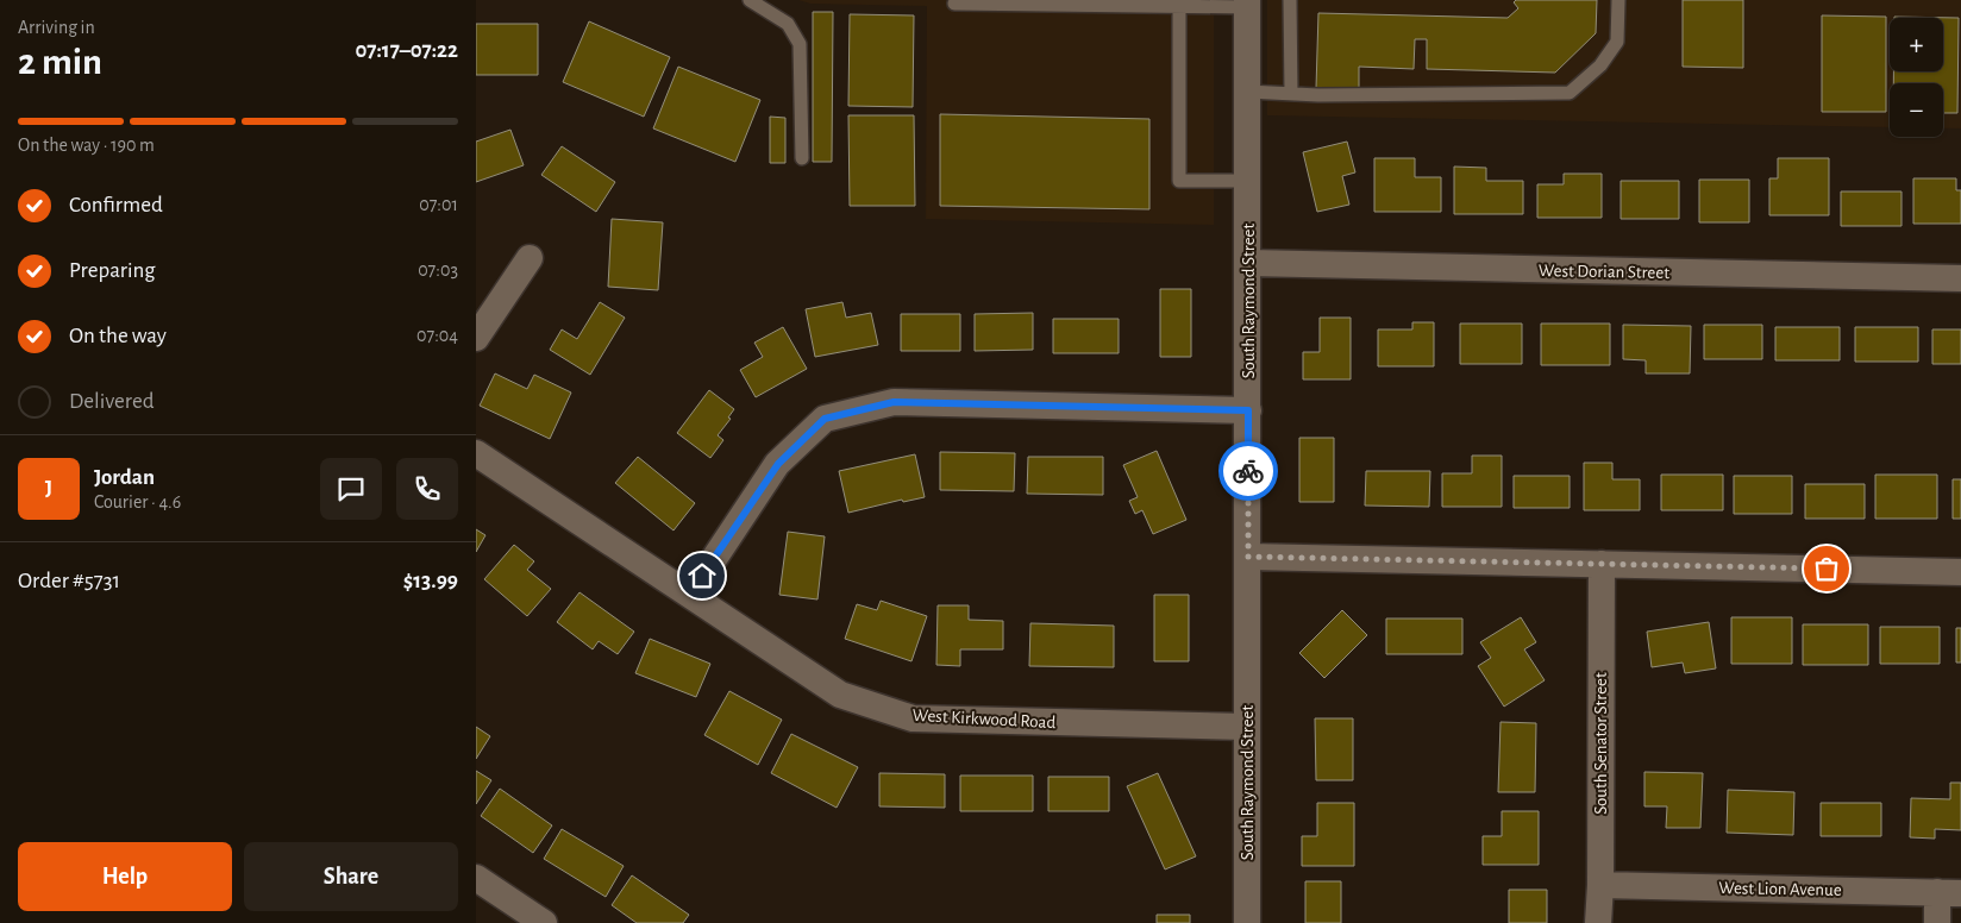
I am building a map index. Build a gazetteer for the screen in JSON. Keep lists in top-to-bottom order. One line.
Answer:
{"streets":{"street":["West Dorian Street","South Raymond Street","West Kirkwood Road","South Senator Street","West Lion Avenue"]},"crossings":[["West Dorian Street","South Raymond Street"],["South Raymond Street","West Kirkwood Road"],["South Senator Street","West Lion Avenue"]],"page":{"heading":["2 min","Arriving in","07:17–07:22"],"panel":["Jordan","Courier · 4.6","Order #5731","$13.99"],"map_buttons":["+","−"],"bar":"On the way · 190 m","list":[["Confirmed","07:01"],["Preparing","07:03"],["On the way","07:04"],"Delivered"],"round":"J","buttons":["Help","Share"]}}
